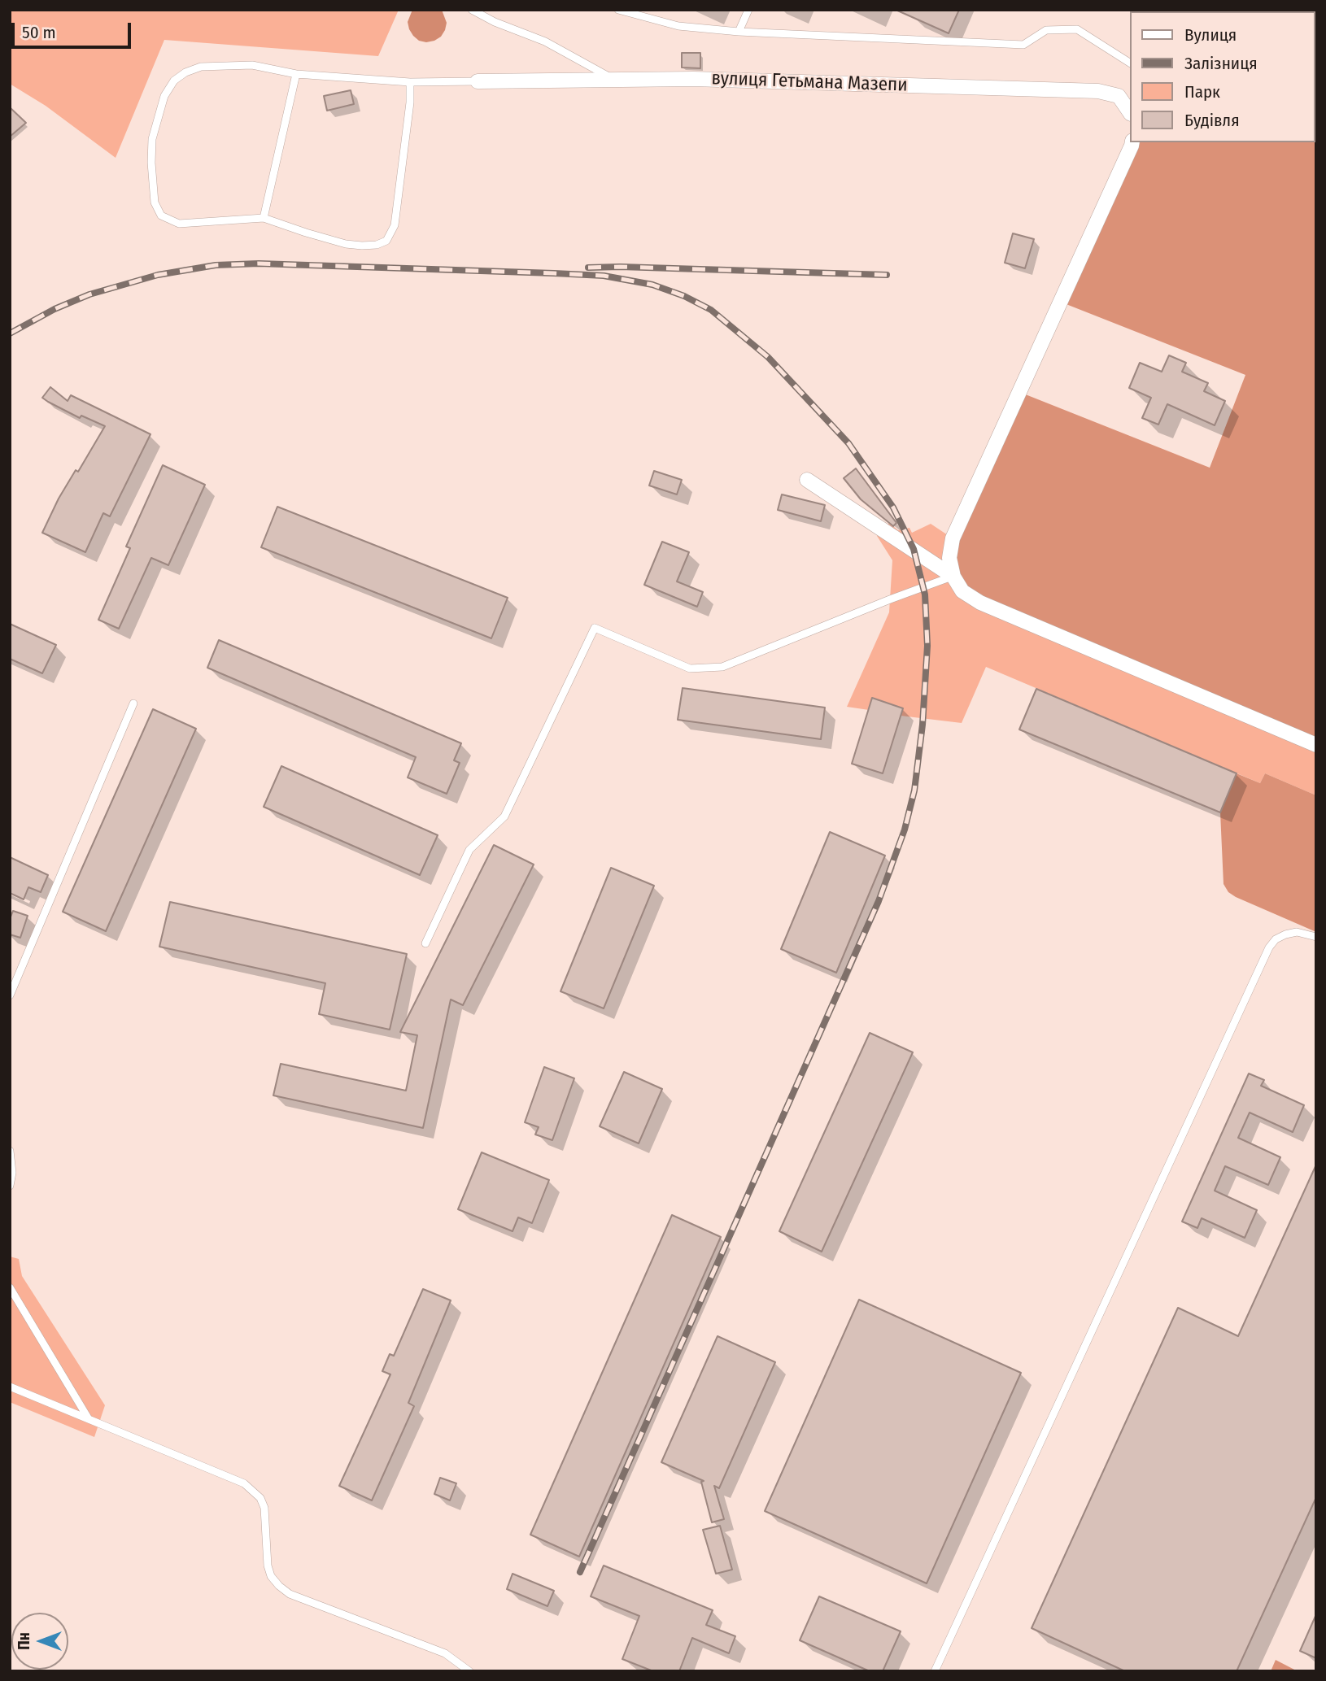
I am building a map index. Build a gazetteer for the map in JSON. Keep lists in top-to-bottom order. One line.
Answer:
{"streets":{"street":["вулиця Гетьмана Мазепи"]},"legend":["Вулиця","Залізниця","Парк","Будівля"],"scale_bar":"50 m","north":"left"}
